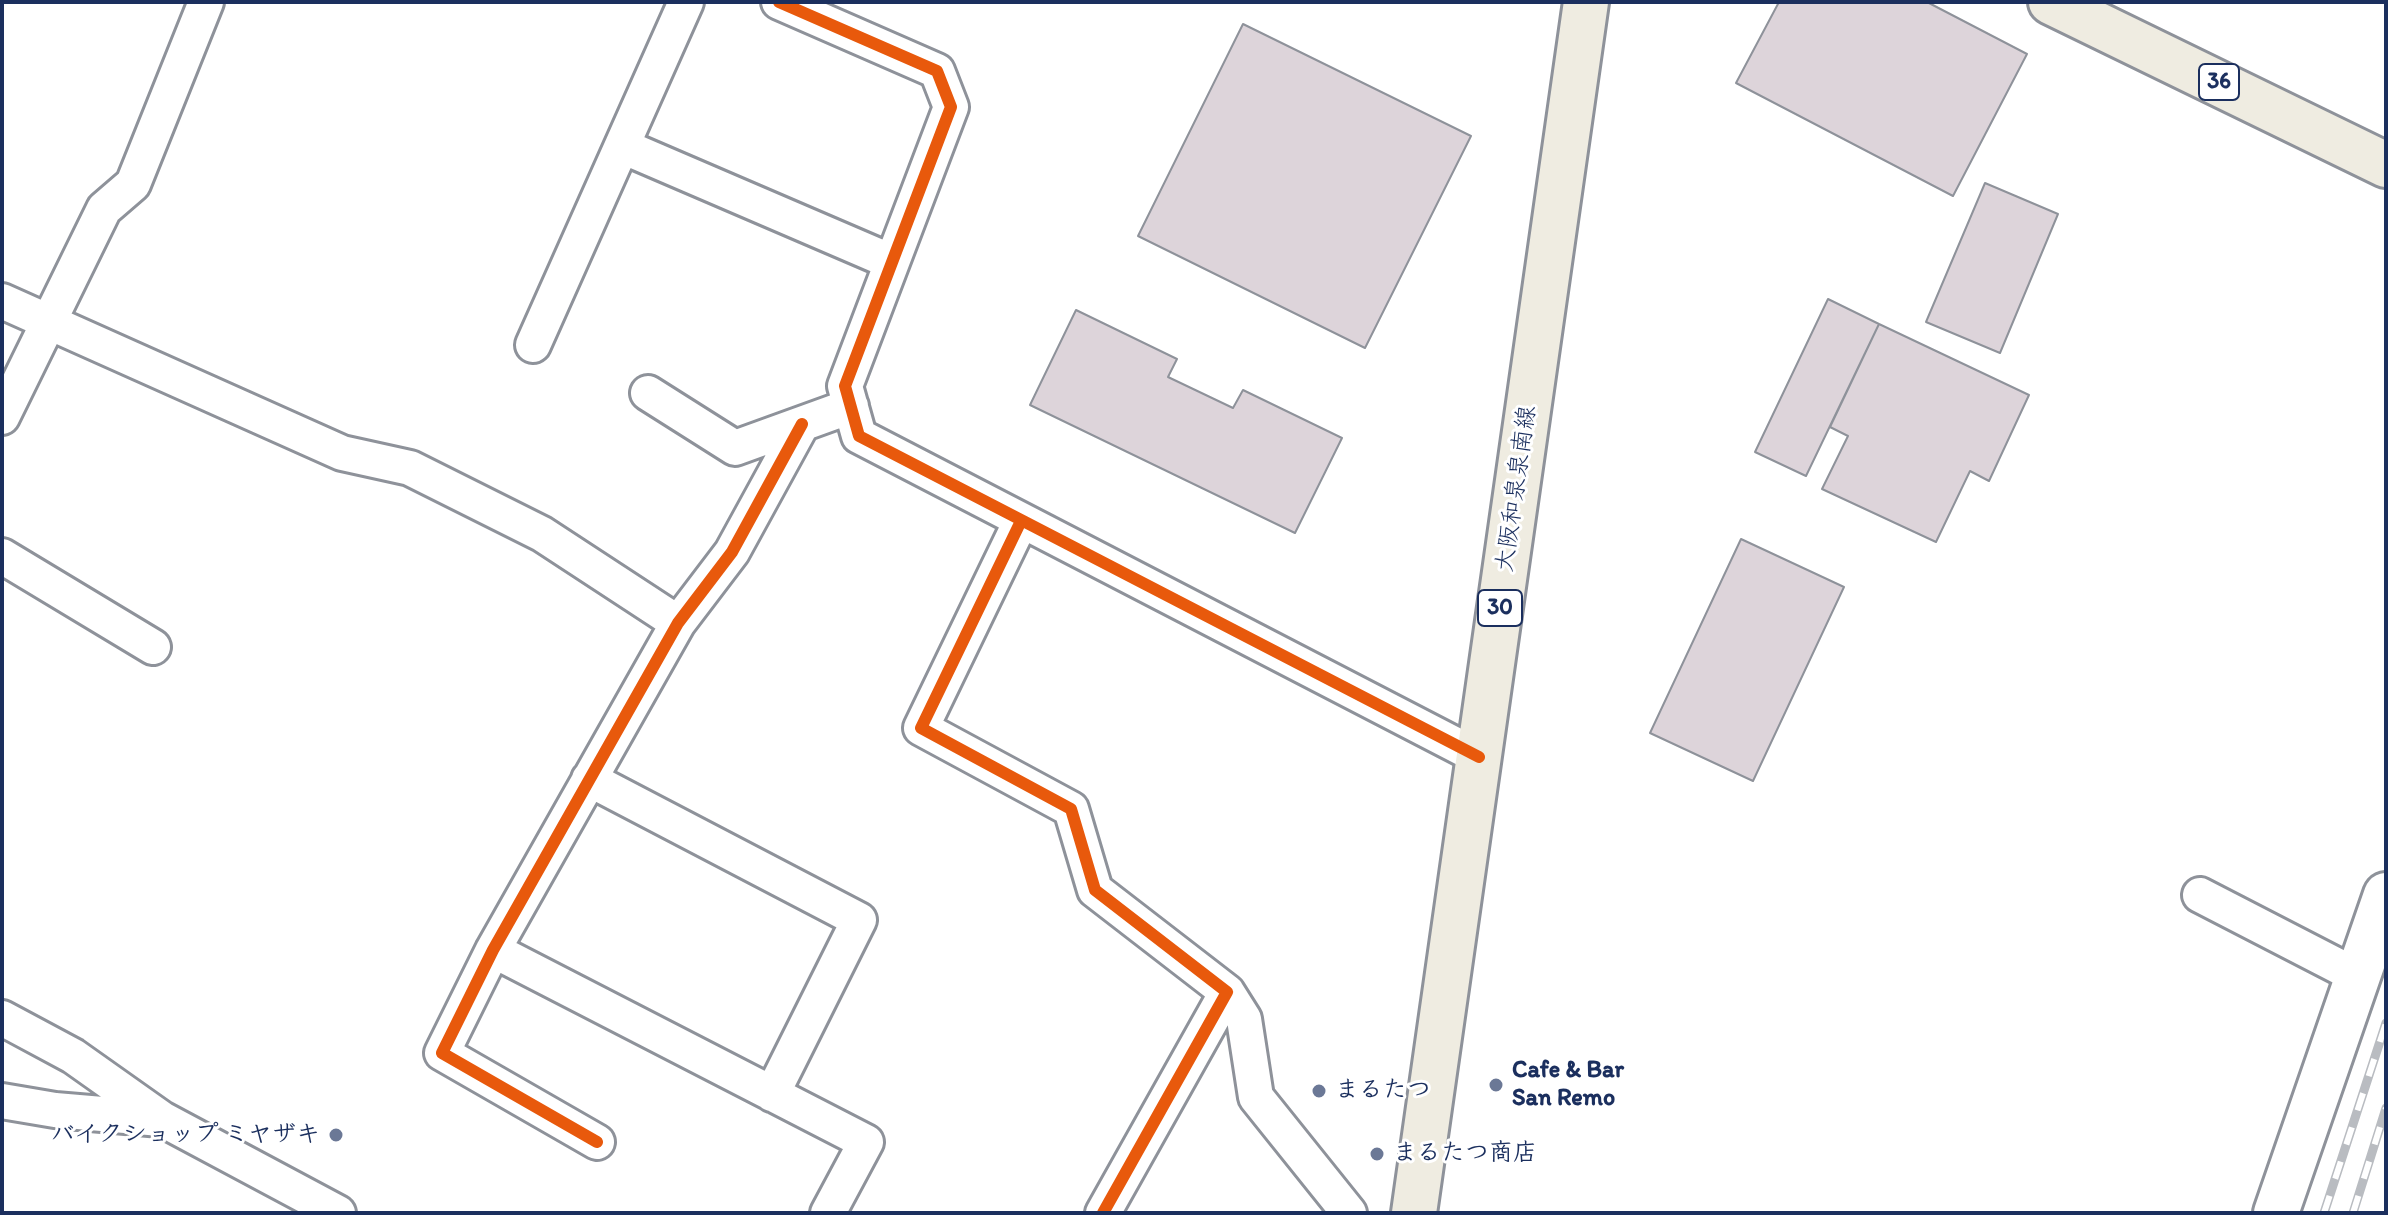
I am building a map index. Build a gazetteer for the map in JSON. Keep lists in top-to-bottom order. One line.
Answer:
{"streets":{"main road":["36","大阪和泉泉南線","30"]},"places":["Cafe & Bar San Remo","まるたつ","バイクショップ ミヤザキ","まるたつ商店"]}
